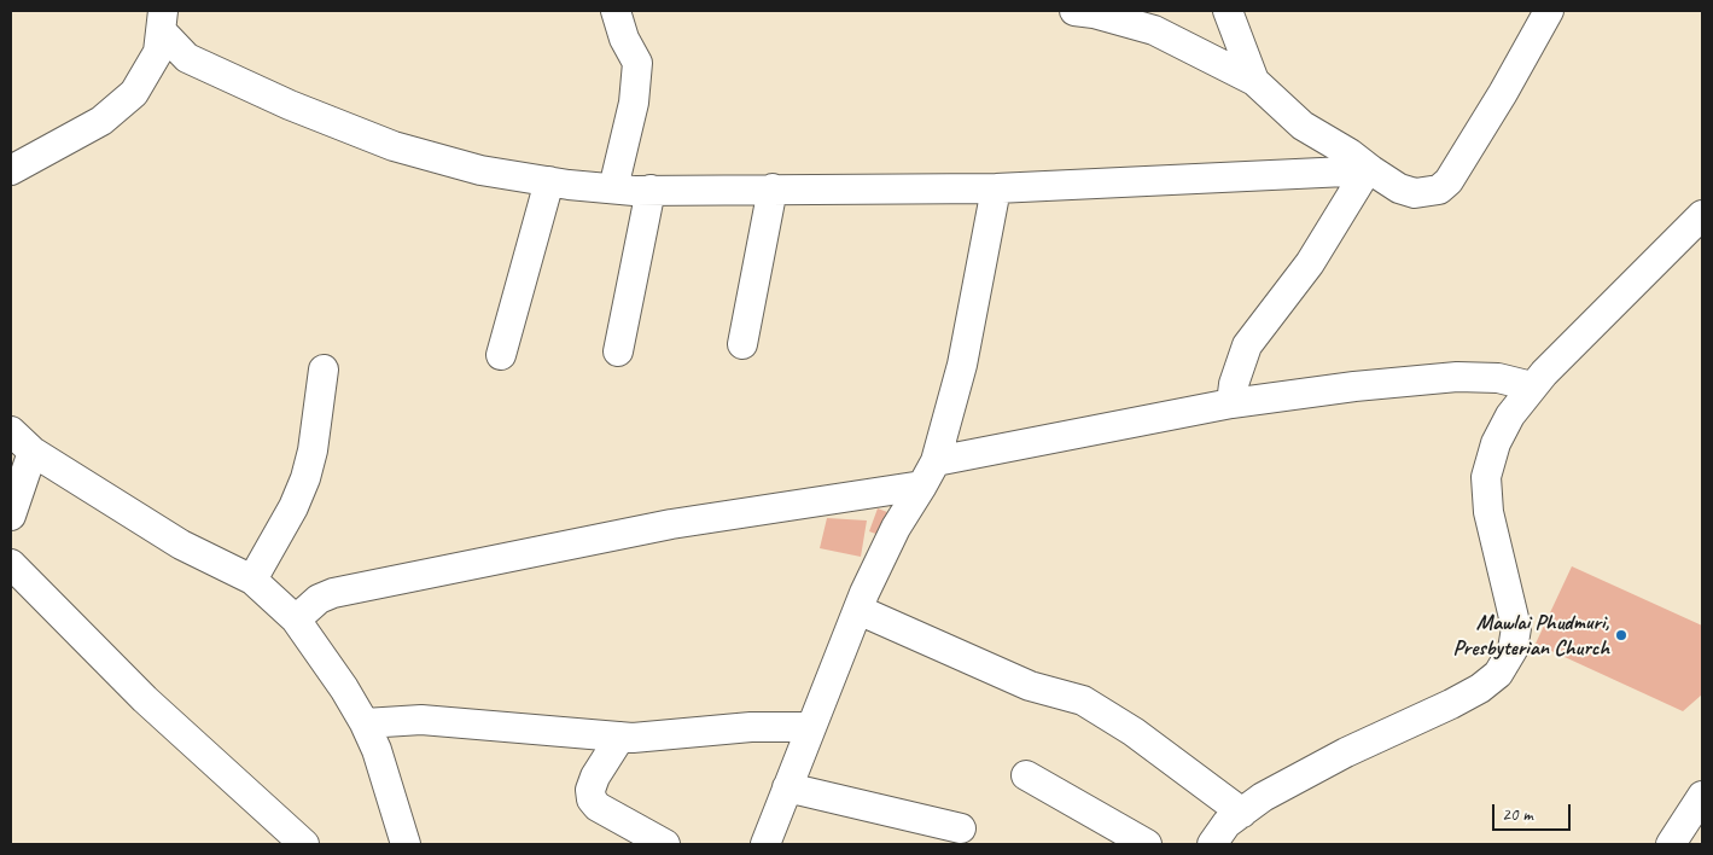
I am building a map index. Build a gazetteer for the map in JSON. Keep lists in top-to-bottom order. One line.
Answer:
{"places":["Mawlai Phudmuri, Presbyterian Church"],"scale_bar":"20 m"}
